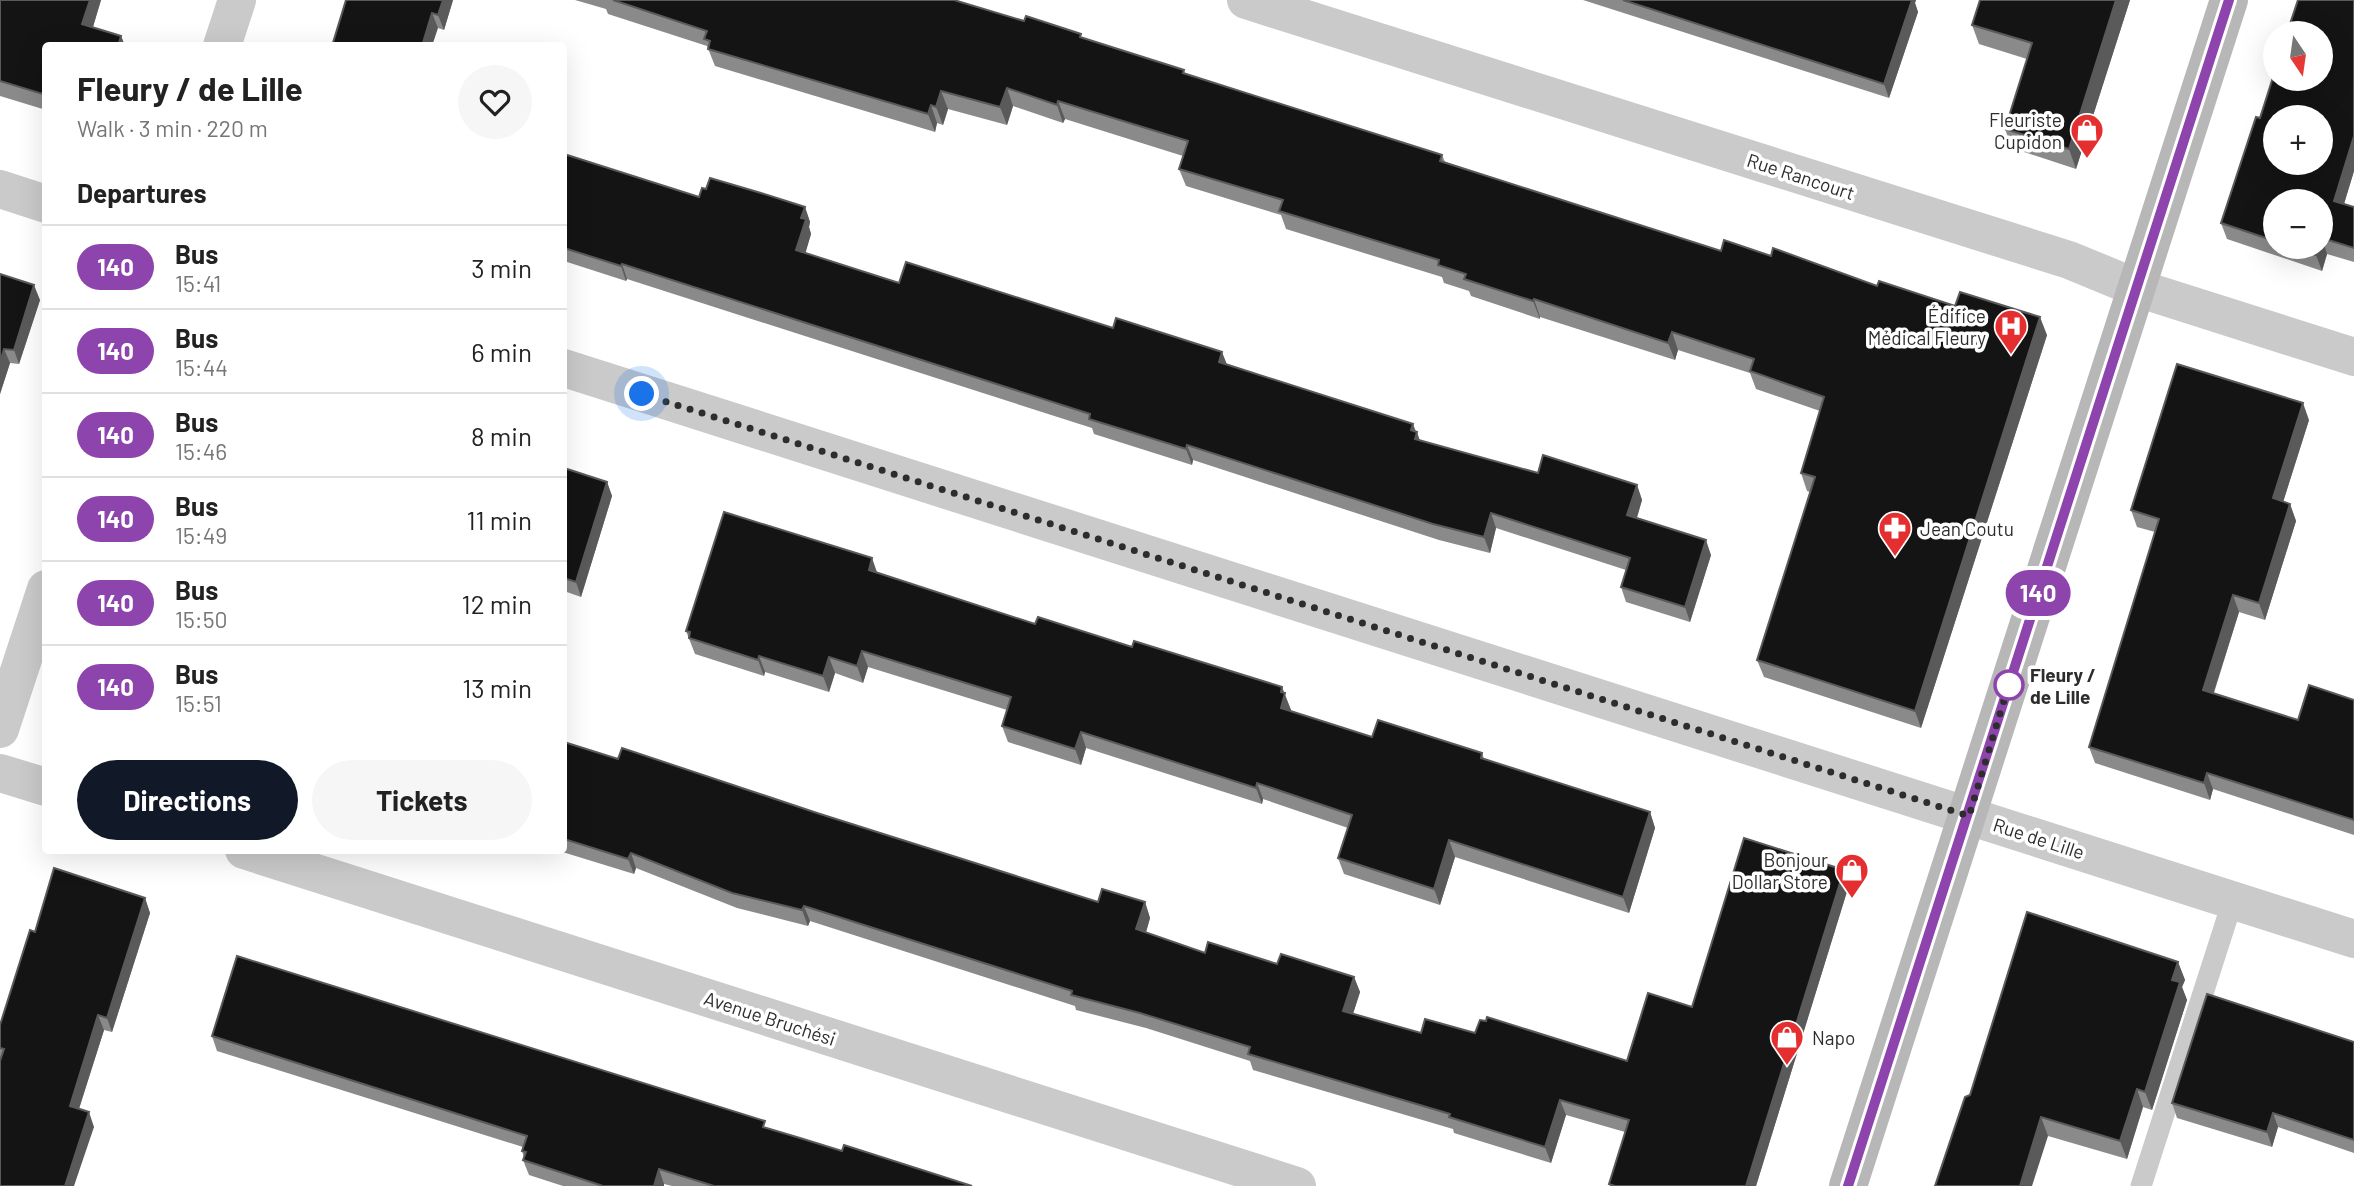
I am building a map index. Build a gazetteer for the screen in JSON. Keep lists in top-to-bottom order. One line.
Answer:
{"streets":{"street":["Rue Rancourt","Rue de Lille","Avenue Bruchési"]},"places":{"shop":["Fleuriste Cupidon","Bonjour Dollar Store","Napo"],"hospital":["Édifice Médical Fleury"],"pharmacy":["Jean Coutu"],"other":["Fleury / de Lille"]},"lines":["bus line 140"],"north":"bottom","page":{"on_map":"140","map_buttons":["+","−"],"heading":[["Fleury / de Lille","Walk · 3 min · 220 m"],"Departures"],"list":[{"mark":"140","name":"Bus","note":"15:41","value":"3 min"},{"mark":"140","name":"Bus","note":"15:44","value":"6 min"},{"mark":"140","name":"Bus","note":"15:46","value":"8 min"},{"mark":"140","name":"Bus","note":"15:49","value":"11 min"},{"mark":"140","name":"Bus","note":"15:50","value":"12 min"},{"mark":"140","name":"Bus","note":"15:51","value":"13 min"}],"buttons":["Directions","Tickets"]}}
